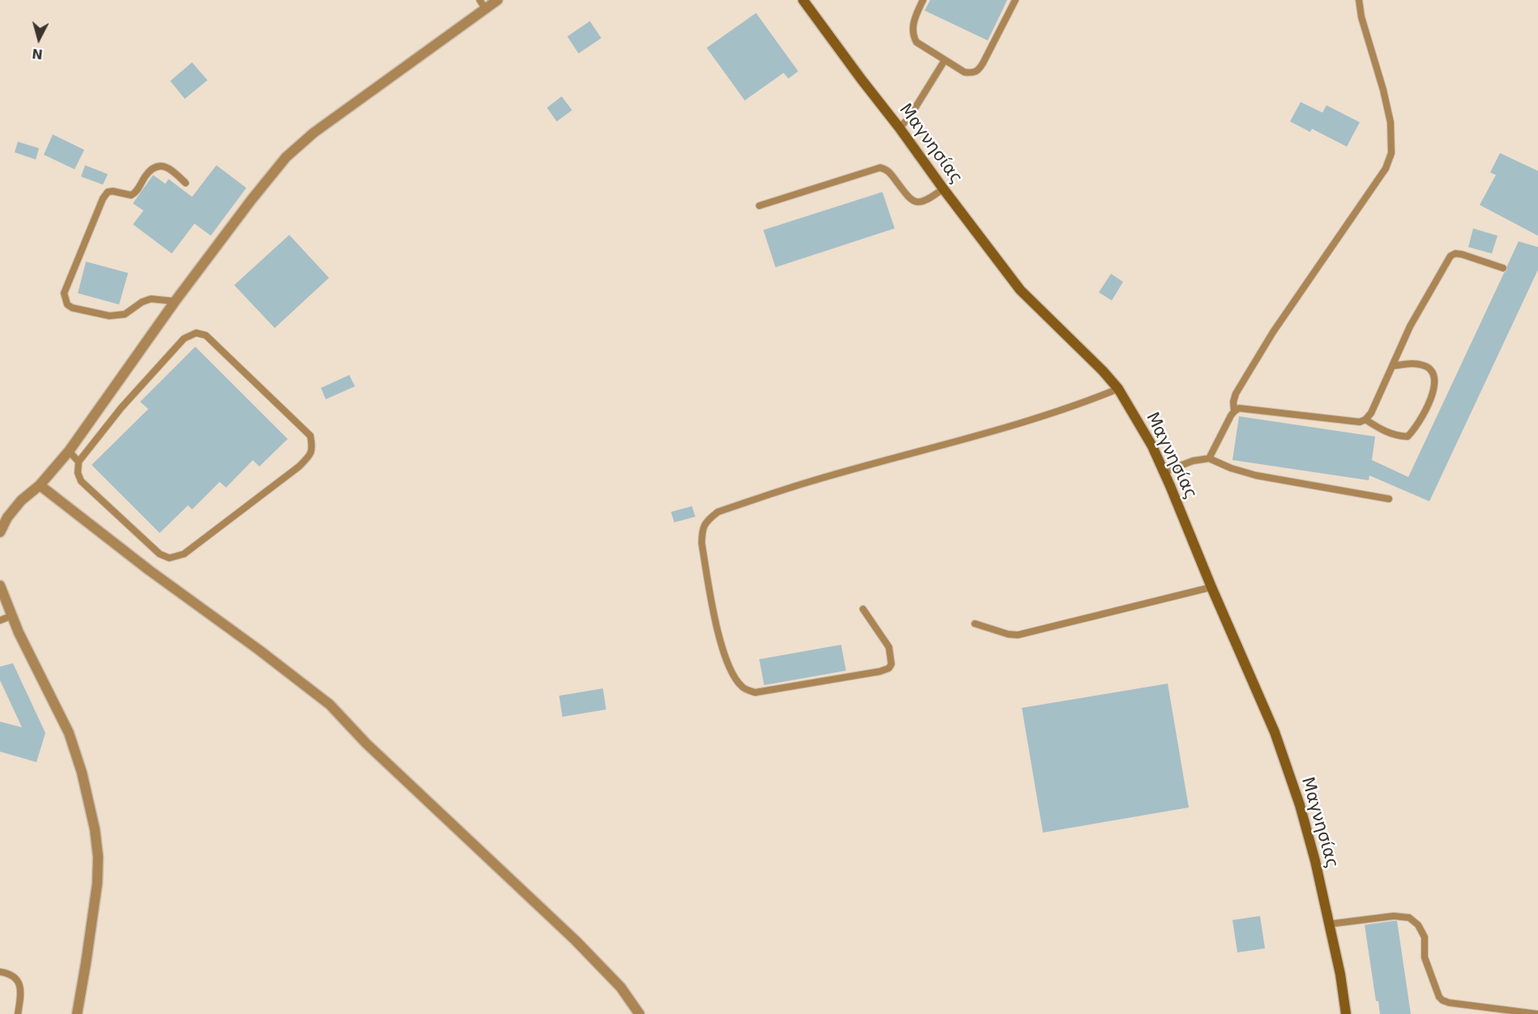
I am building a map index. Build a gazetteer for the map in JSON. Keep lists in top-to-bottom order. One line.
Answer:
{"streets":{"street":["Μαγνησίας"]},"north":"bottom"}
